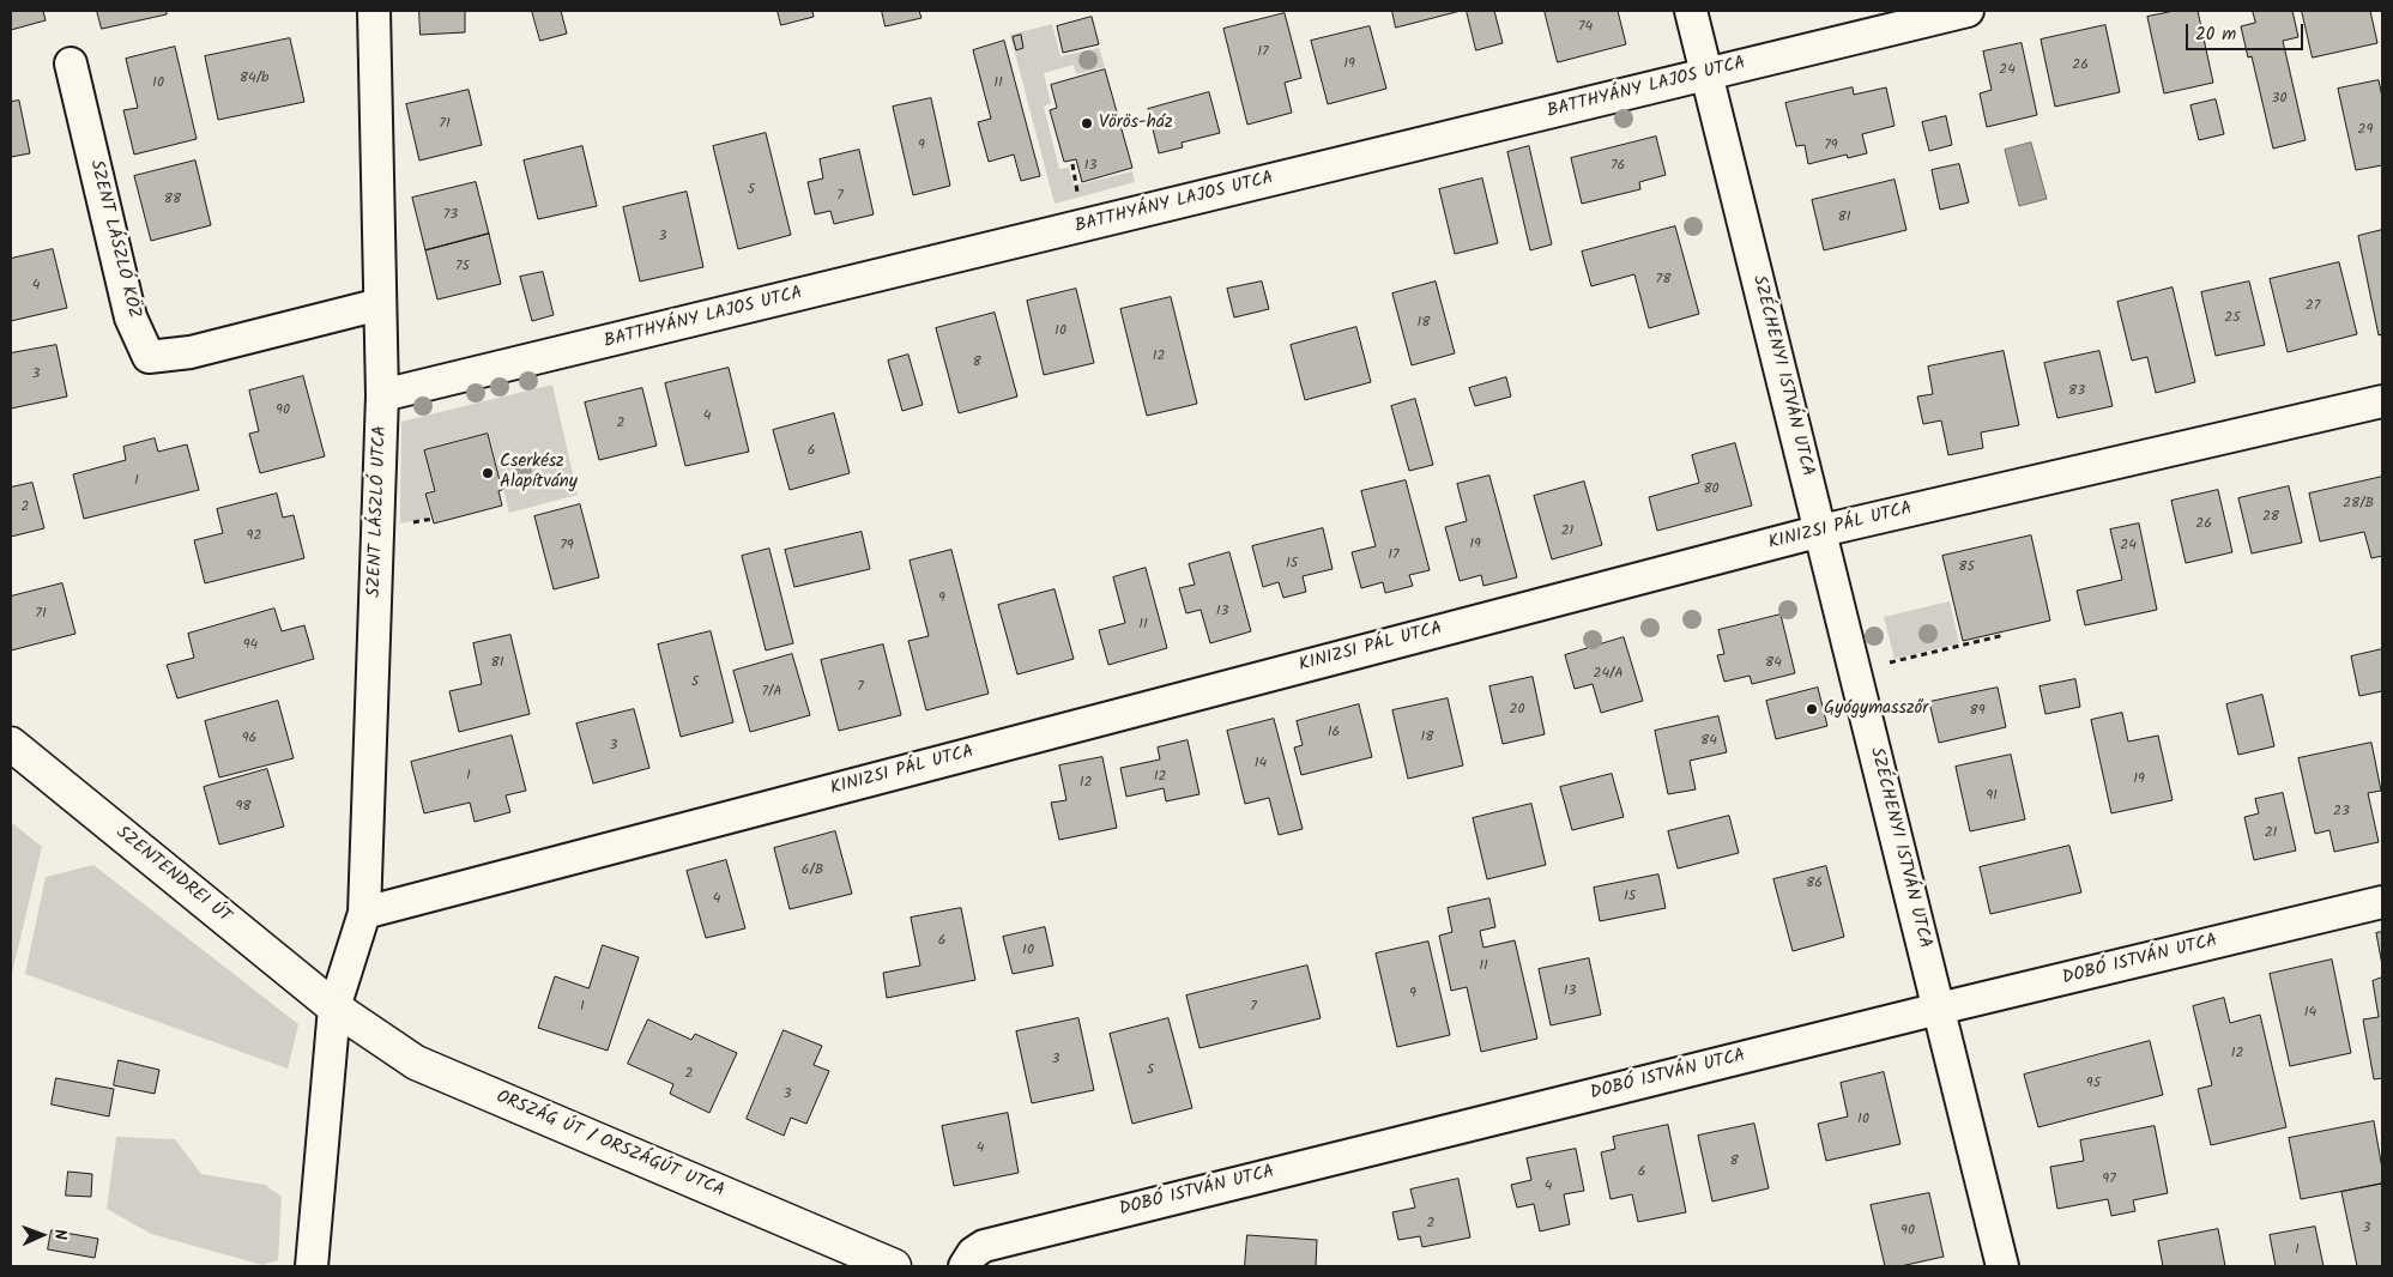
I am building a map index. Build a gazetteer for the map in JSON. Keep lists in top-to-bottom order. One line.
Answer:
{"streets":{"main road":["SZENTENDREI ÚT","ORSZÁG ÚT / ORSZÁGÚT UTCA"],"street":["BATTHYÁNY LAJOS UTCA","SZENT LÁSZLÓ KÖZ","SZÉCHENYI ISTVÁN UTCA","SZENT LÁSZLÓ UTCA","KINIZSI PÁL UTCA","DOBÓ ISTVÁN UTCA"]},"crossings":[["BATTHYÁNY LAJOS UTCA","SZÉCHENYI ISTVÁN UTCA"],["BATTHYÁNY LAJOS UTCA","SZENT LÁSZLÓ UTCA"],["SZENT LÁSZLÓ KÖZ","SZENT LÁSZLÓ UTCA"],["SZÉCHENYI ISTVÁN UTCA","KINIZSI PÁL UTCA"],["SZÉCHENYI ISTVÁN UTCA","DOBÓ ISTVÁN UTCA"],["SZENT LÁSZLÓ UTCA","KINIZSI PÁL UTCA"],["SZENT LÁSZLÓ UTCA","SZENTENDREI ÚT"],["SZENT LÁSZLÓ UTCA","ORSZÁG ÚT / ORSZÁGÚT UTCA"],["SZENTENDREI ÚT","ORSZÁG ÚT / ORSZÁGÚT UTCA"]],"places":["Vörös-ház","Cserkész Alapítvány","Gyógymasszőr"],"house_numbers":["74","17","19","26","24","84/b","10","11","30","71","29","9","79","13","76","5","7","88","73","81","3","75","78","4","27","25","18","10","12","8","3","83","90","4","2","6","1","80","28/B","2","28","26","21","92","19","79","24","17","15","85","9","13","71","11","94","81","84","24/A","5","7","7/A","20","89","16","18","96","84","3","14","1","12","19","12","91","98","23","21","6/B","86","15","4","6","10","11","13","9","1","7","14","12","3","5","2","95","3","10","4","8","6","97","4","2","3","90","1"],"scale_bar":"20 m","north":"right"}
